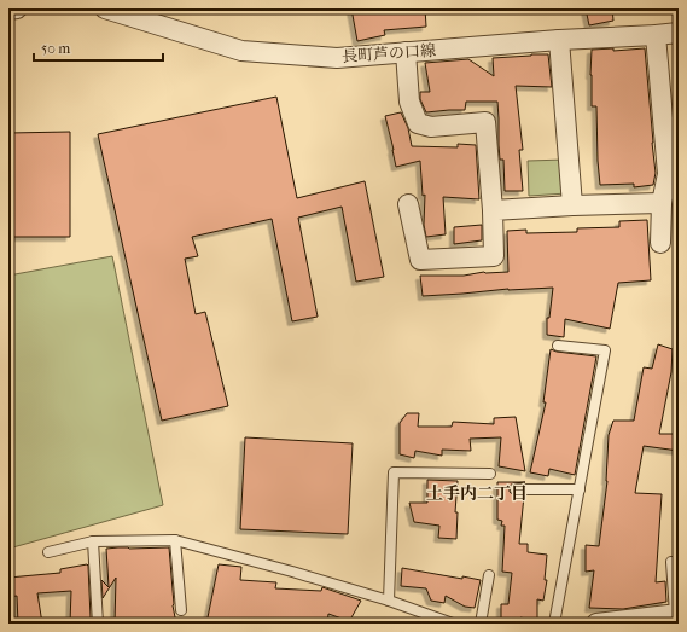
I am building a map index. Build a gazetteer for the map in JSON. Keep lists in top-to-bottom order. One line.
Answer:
{"streets":{"street":["長町芦の口線"]},"districts":["土手内二丁目"],"scale_bar":"50 m"}
